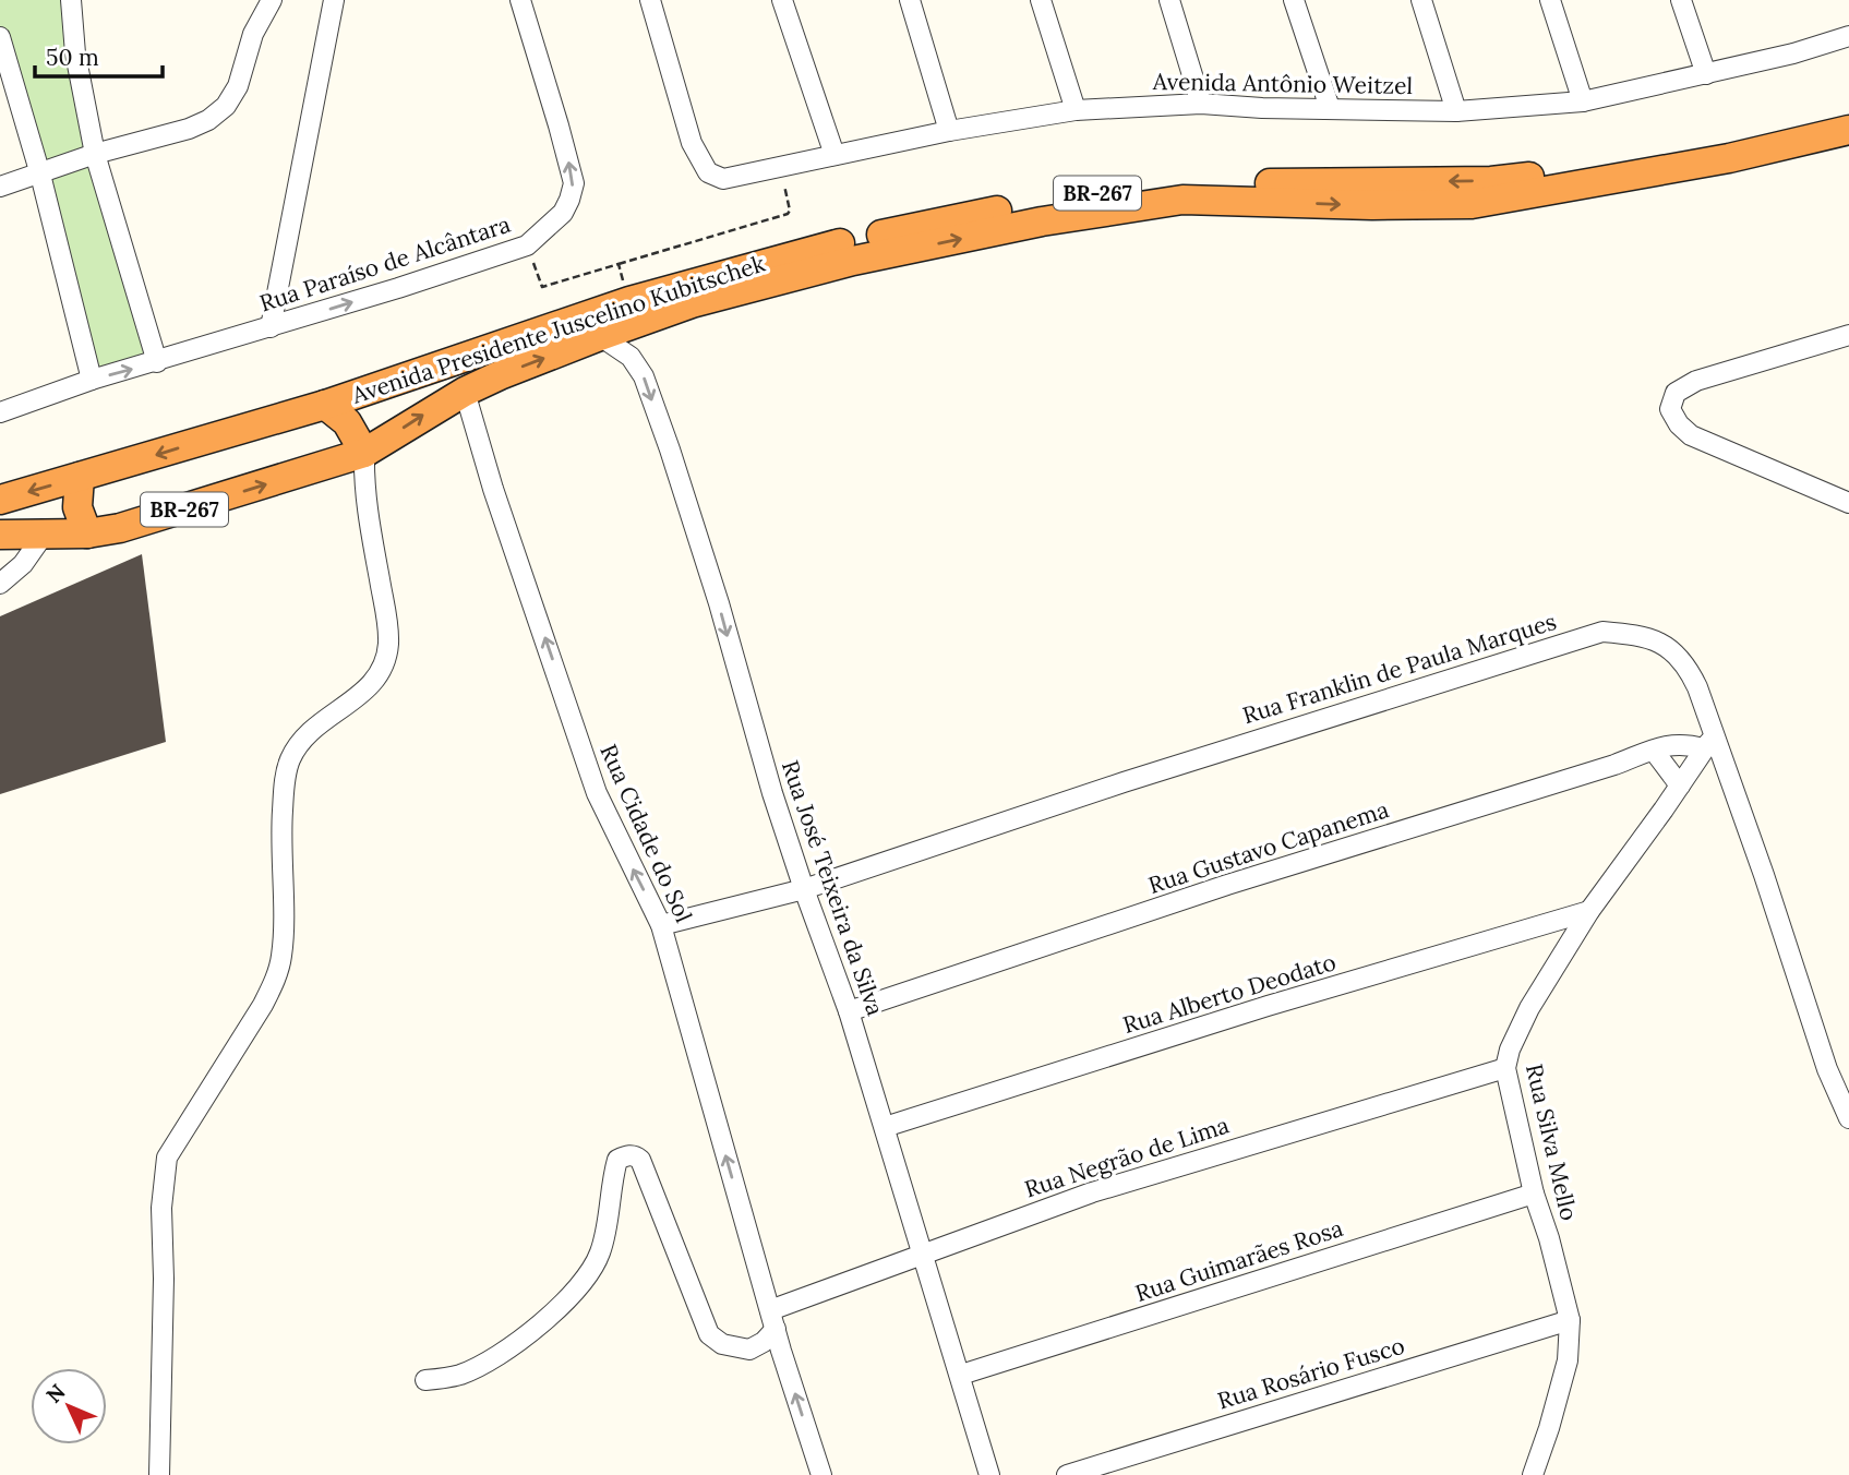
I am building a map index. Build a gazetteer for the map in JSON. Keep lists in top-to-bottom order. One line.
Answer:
{"streets":{"highway":["BR-267","Avenida Presidente Juscelino Kubitschek"],"street":["Avenida Antônio Weitzel","Rua Paraíso de Alcântara","Rua Franklin de Paula Marques","Rua Cidade do Sol","Rua Gustavo Capanema","Rua José Teixeira da Silva","Rua Alberto Deodato","Rua Silva Mello","Rua Negrão de Lima","Rua Guimarães Rosa","Rua Rosário Fusco"]},"crossings":[["Avenida Presidente Juscelino Kubitschek","Rua Cidade do Sol"],["Avenida Presidente Juscelino Kubitschek","Rua José Teixeira da Silva"],["Rua Franklin de Paula Marques","Rua Cidade do Sol"],["Rua Franklin de Paula Marques","Rua Gustavo Capanema"],["Rua Franklin de Paula Marques","Rua José Teixeira da Silva"],["Rua Franklin de Paula Marques","Rua Silva Mello"],["Rua Cidade do Sol","Rua Negrão de Lima"],["Rua Gustavo Capanema","Rua José Teixeira da Silva"],["Rua Gustavo Capanema","Rua Silva Mello"],["Rua José Teixeira da Silva","Rua Alberto Deodato"],["Rua José Teixeira da Silva","Rua Negrão de Lima"],["Rua José Teixeira da Silva","Rua Guimarães Rosa"],["Rua Alberto Deodato","Rua Silva Mello"],["Rua Silva Mello","Rua Negrão de Lima"],["Rua Silva Mello","Rua Guimarães Rosa"],["Rua Silva Mello","Rua Rosário Fusco"]],"one_way":["Rua Cidade do Sol","Rua José Teixeira da Silva"],"scale_bar":"50 m","north":"top left"}
